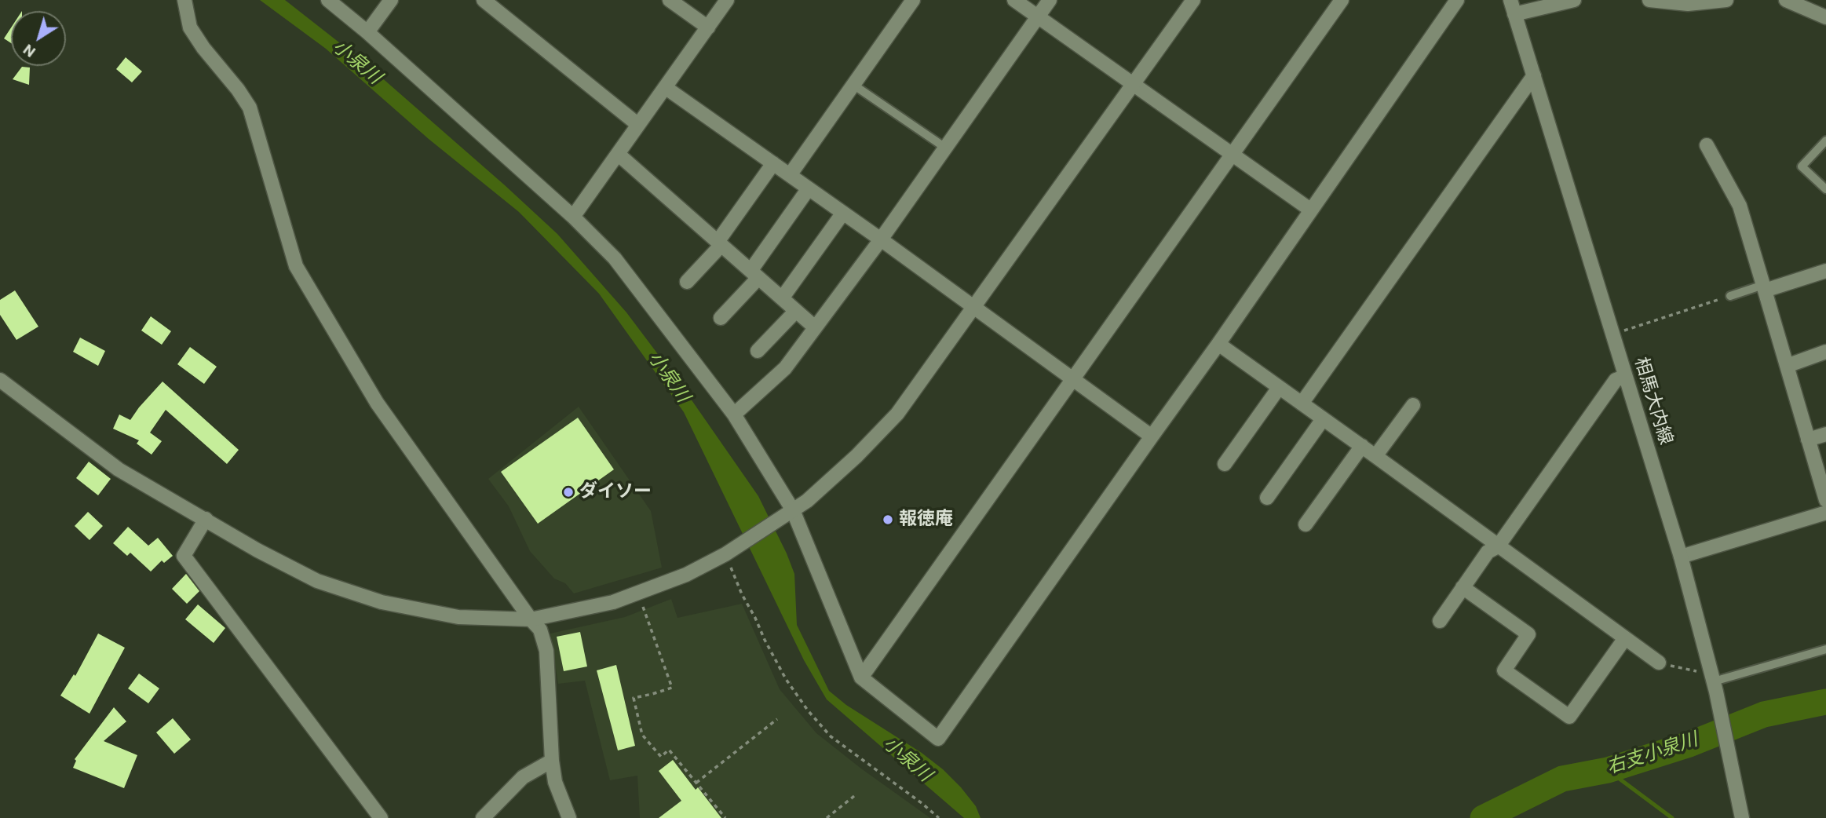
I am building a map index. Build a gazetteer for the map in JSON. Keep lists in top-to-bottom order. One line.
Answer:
{"streets":{"street":["相馬大内線"]},"water":["小泉川","右支小泉川"],"places":["ダイソー","報徳庵"],"north":"bottom left"}
